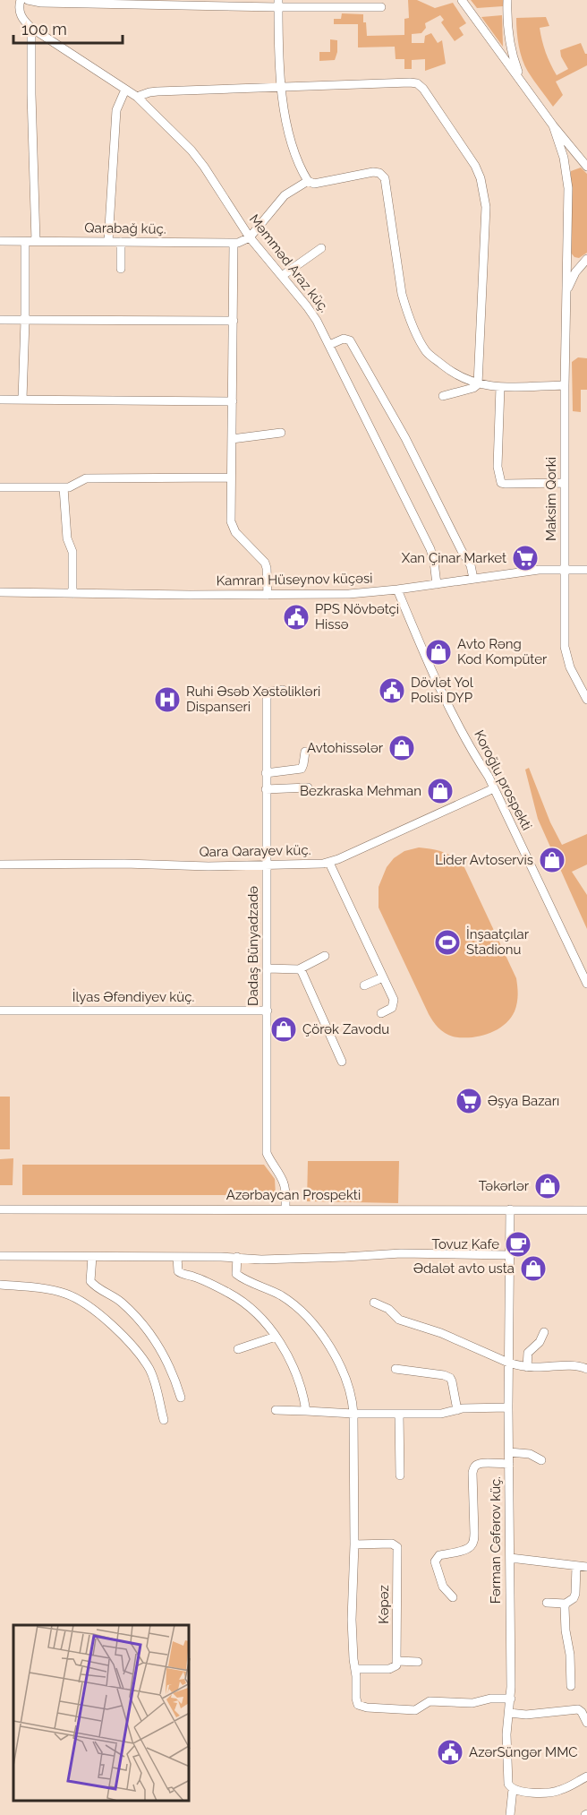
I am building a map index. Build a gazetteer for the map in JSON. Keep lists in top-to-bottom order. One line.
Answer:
{"streets":{"street":["Qarabağ küç.","Məmməd Araz küç.","Maksim Qorki","Kamran Hüseynov küçəsi","Koroğlu prospekti","Qara Qarayev küç.","Dadaş Bünyadzadə","İlyas Əfəndiyev küç.","Azərbaycan Prospekti","Fərman Cəfərov küç.","Kəpəz"]},"crossings":[["Qarabağ küç.","Məmməd Araz küç."],["Məmməd Araz küç.","Kamran Hüseynov küçəsi"],["Maksim Qorki","Kamran Hüseynov küçəsi"],["Kamran Hüseynov küçəsi","Koroğlu prospekti"],["Koroğlu prospekti","Qara Qarayev küç."],["Qara Qarayev küç.","Dadaş Bünyadzadə"],["Dadaş Bünyadzadə","İlyas Əfəndiyev küç."],["Dadaş Bünyadzadə","Azərbaycan Prospekti"],["Azərbaycan Prospekti","Fərman Cəfərov küç."]],"places":{"supermarket":["Xan Çinar Market","Əşya Bazarı"],"public building":["PPS Növbətçi Hissə","Dövlət Yol Polisi DYP","AzərSüngər MMC"],"shop":["Avto Rəng Kod Kompüter","Avtohissələr","Bezkraska Mehman","Lider Avtoservis","Çörək Zavodu","Təkərlər","Ədalət avto usta"],"hospital":["Ruhi Əsəb Xəstəlikləri Dispanseri"],"sports":["İnşaatçılar Stadionu"],"cafe":["Tovuz Kafe"]},"scale_bar":"100 m"}
